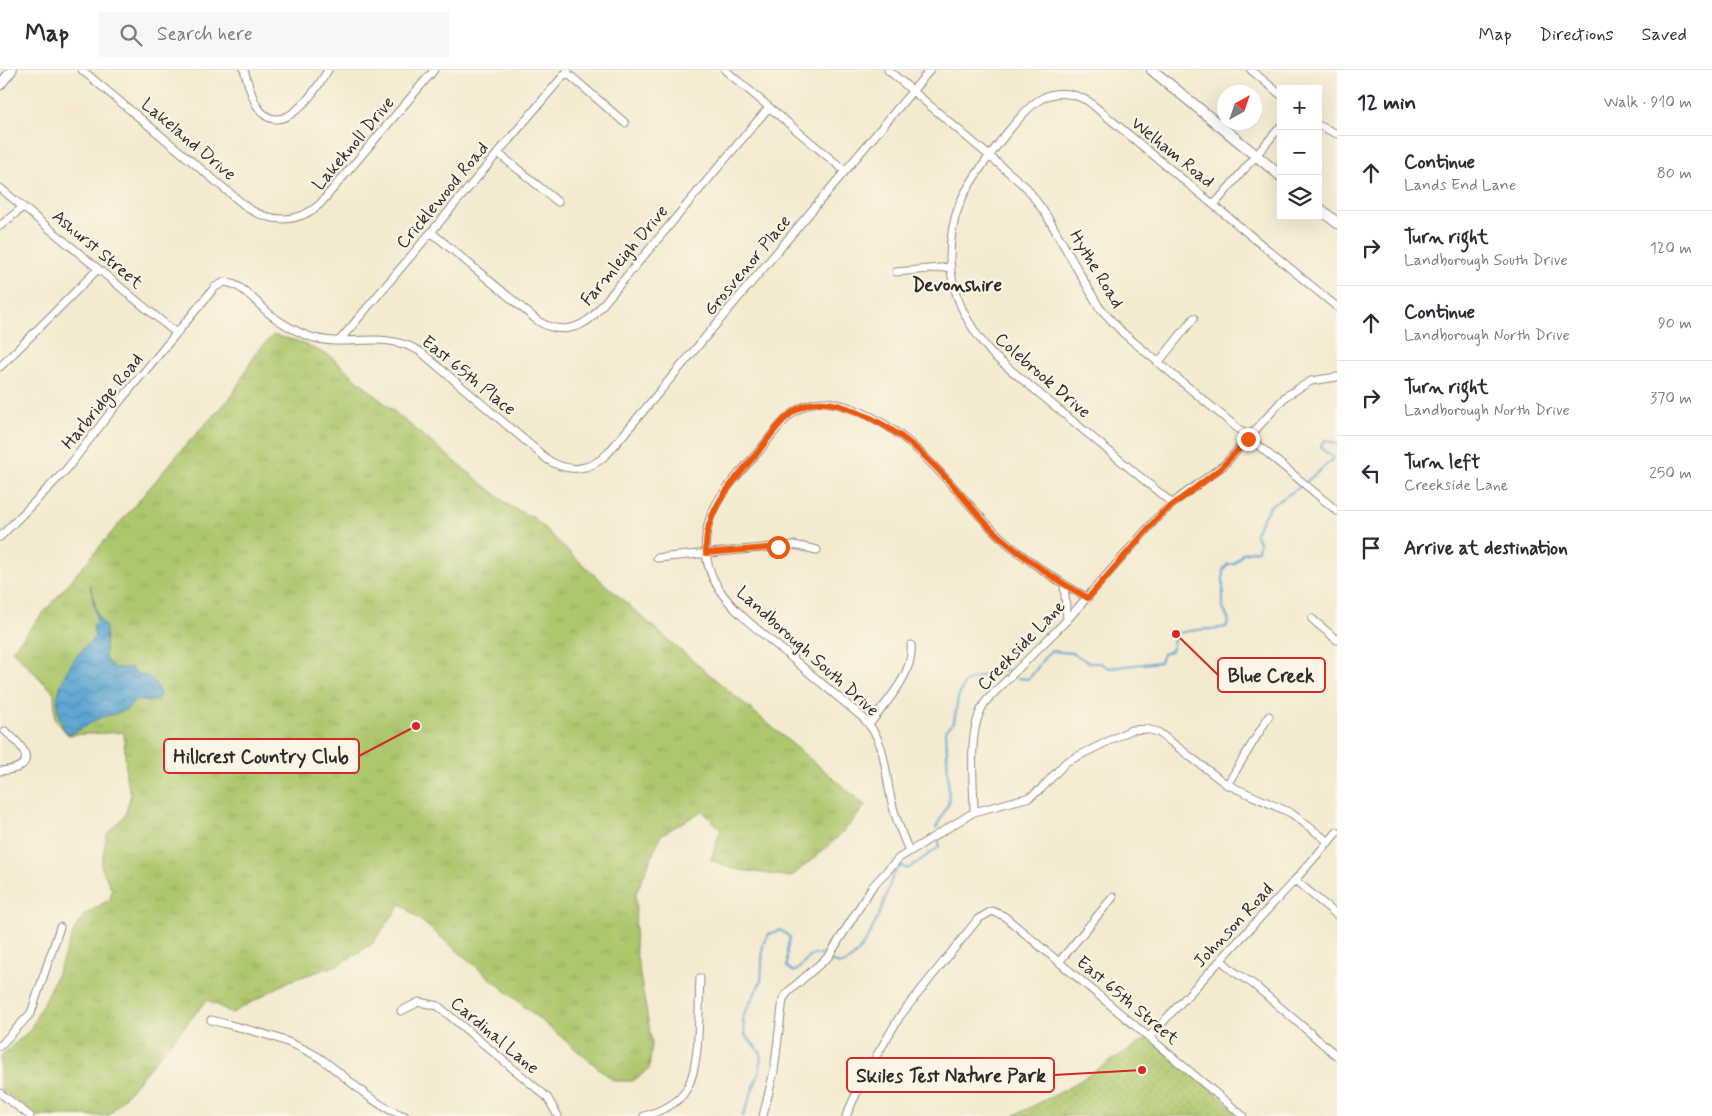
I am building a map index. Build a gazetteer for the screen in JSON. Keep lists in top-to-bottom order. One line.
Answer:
{"streets":{"street":["Lakeland Drive","Lakeknoll Drive","Welham Road","Cricklewood Road","Ashurst Street","Farmleigh Drive","Grosvenor Place","Hythe Road","East 65th Place","Colebrook Drive","Harbridge Road","Creekside Lane","Landborough South Drive","Johnson Road","East 65th Street","Cardinal Lane"]},"crossings":[["Lakeland Drive","Lakeknoll Drive"],["Welham Road","Hythe Road"],["Welham Road","Colebrook Drive"],["Cricklewood Road","Farmleigh Drive"],["Cricklewood Road","East 65th Place"],["Ashurst Street","Harbridge Road"],["Grosvenor Place","Hythe Road"],["Grosvenor Place","East 65th Place"],["Hythe Road","Colebrook Drive"],["Hythe Road","Creekside Lane"],["East 65th Place","Harbridge Road"],["Colebrook Drive","Creekside Lane"],["Creekside Lane","Landborough South Drive"],["Johnson Road","East 65th Street"]],"districts":["Devonshire"],"places":["Blue Creek","Hillcrest Country Club","Skiles Test Nature Park"],"north":"top right","page":{"header":"Map","search":"Search here","nav":["Map","Directions","Saved"],"heading":["12 min","Walk · 910 m"],"map_buttons":["+","−"],"list":[["Continue","Lands End Lane","80 m"],["Turn right","Landborough South Drive","120 m"],["Continue","Landborough North Drive","90 m"],["Turn right","Landborough North Drive","370 m"],["Turn left","Creekside Lane","250 m"],"Arrive at destination"]}}
